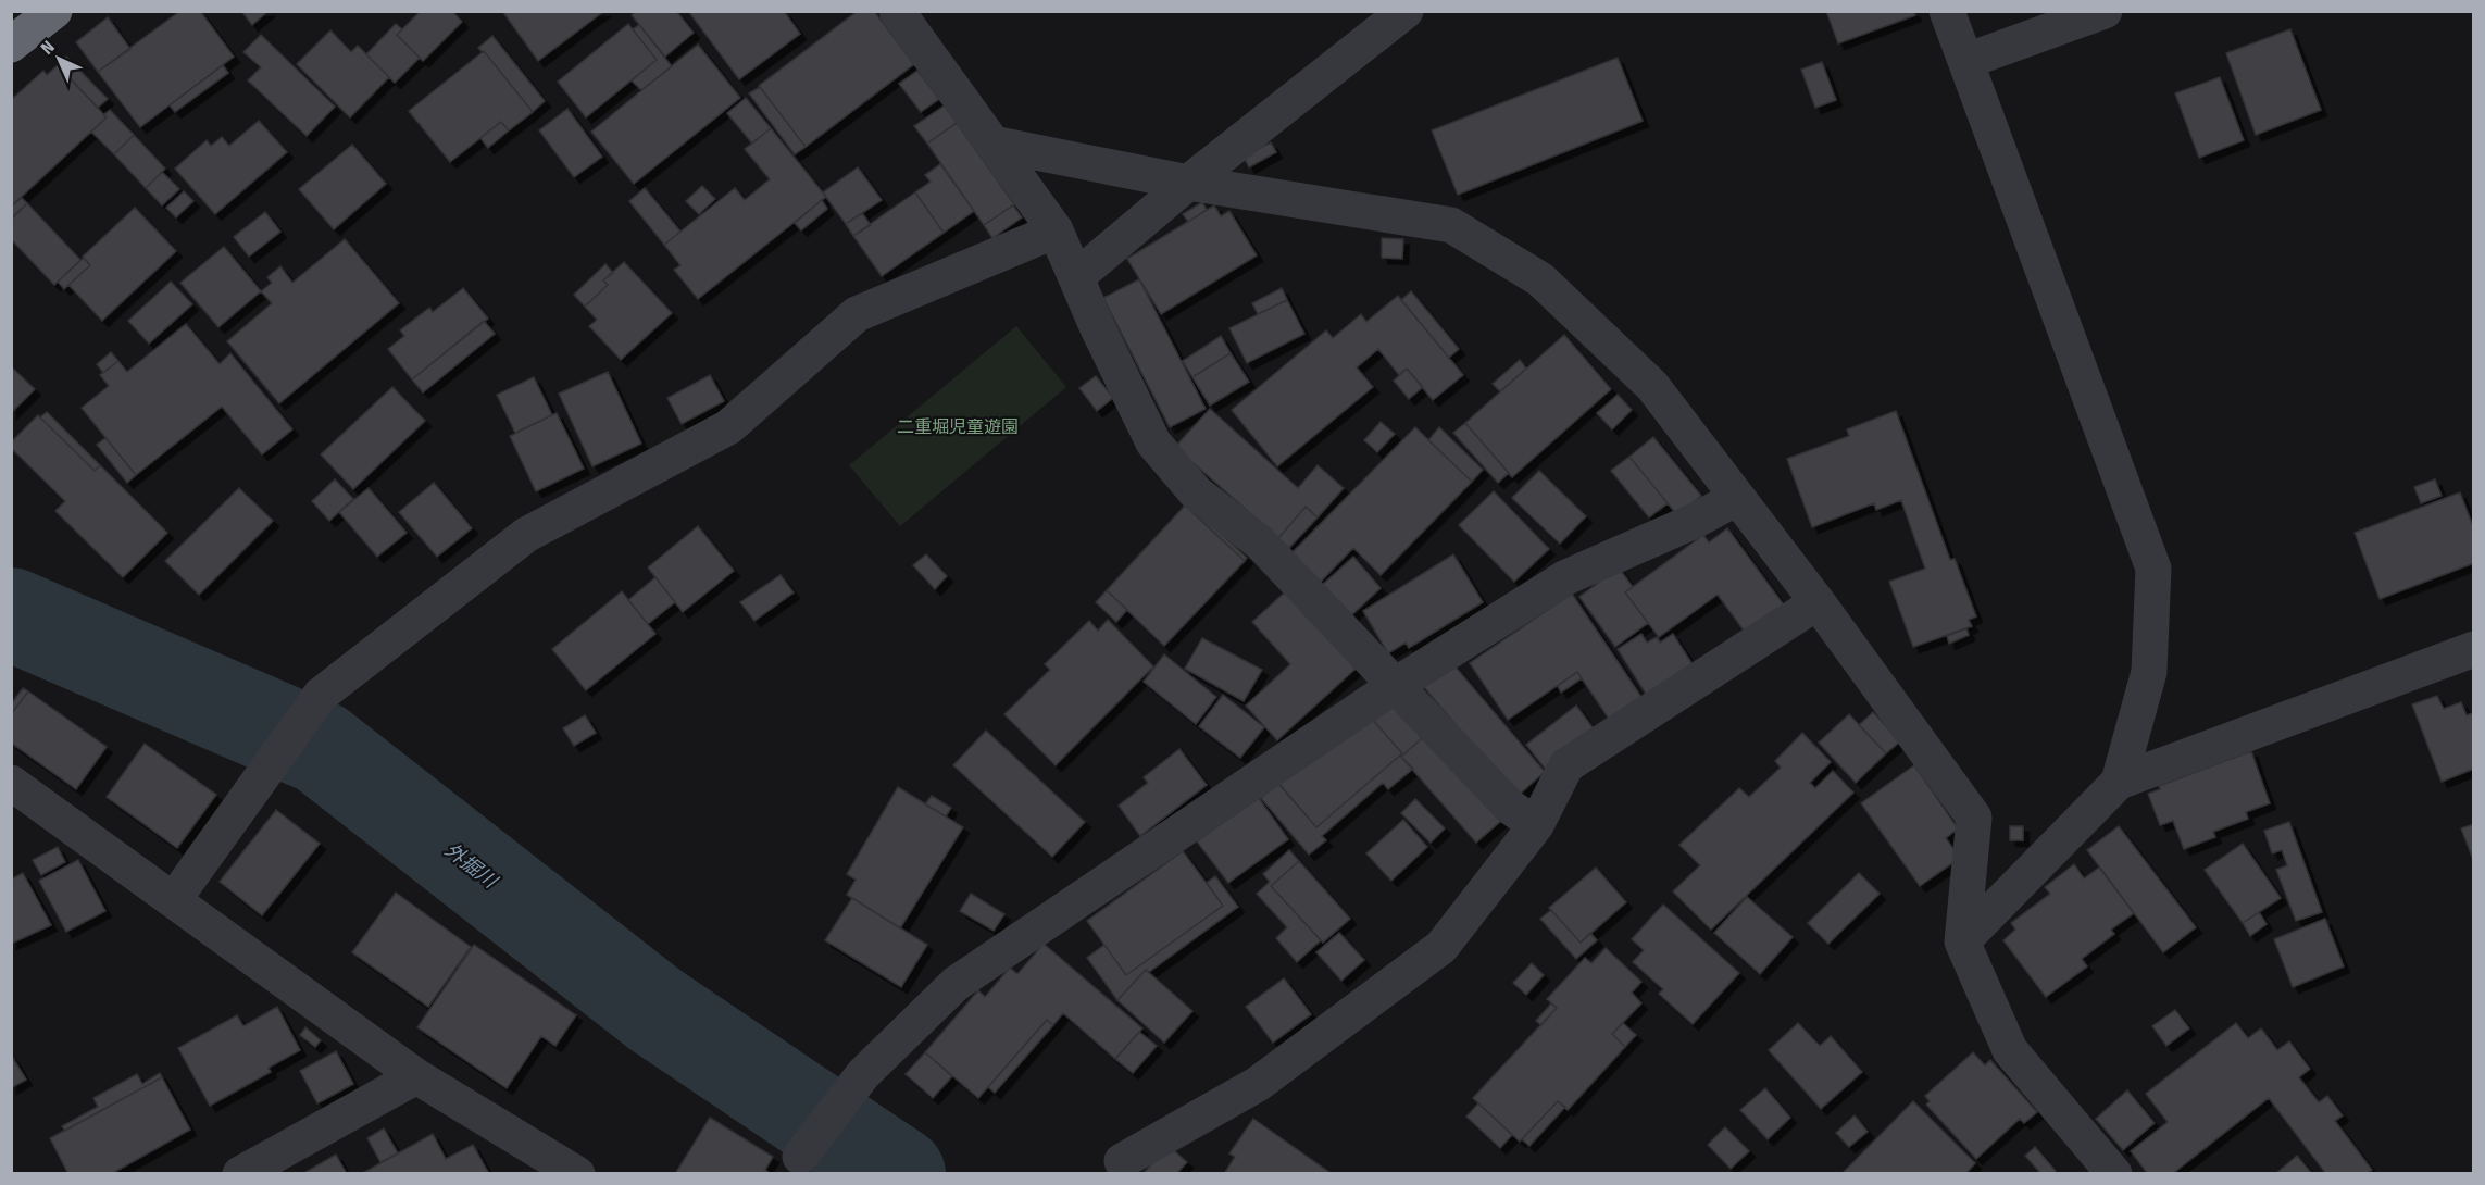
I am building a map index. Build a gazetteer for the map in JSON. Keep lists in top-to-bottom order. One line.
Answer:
{"water":["外掘川"],"parks":["二重堀児童遊園"],"north":"top left"}
